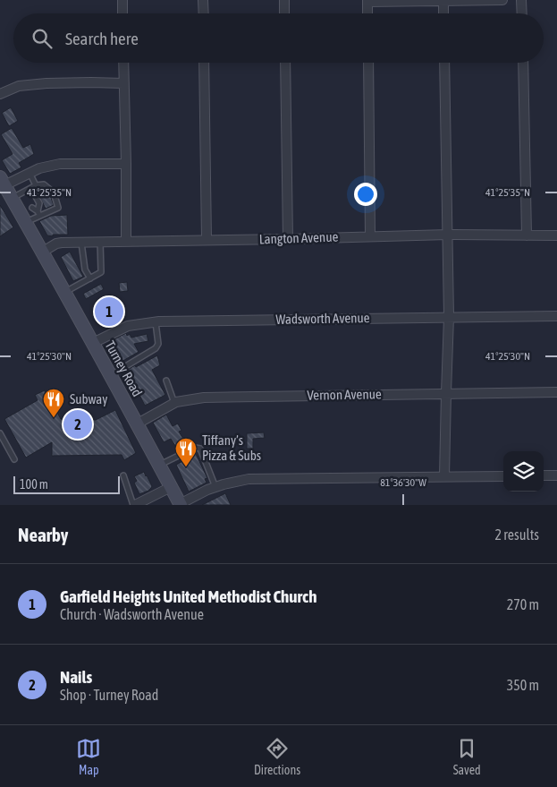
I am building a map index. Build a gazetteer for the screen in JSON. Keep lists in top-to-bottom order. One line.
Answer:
{"streets":{"main road":["Turney Road"],"street":["Langton Avenue","Wadsworth Avenue","Vernon Avenue"]},"crossings":[["Langton Avenue","Turney Road"],["Wadsworth Avenue","Turney Road"],["Turney Road","Vernon Avenue"]],"places":{"restaurant":["Subway","Tiffany’s Pizza & Subs"]},"scale_bar":"100 m","page":{"search":"Search here","pins":["1","2"],"scale":"100 m","heading":["Nearby","2 results"],"list":[{"mark":"1","name":"Garfield Heights United Methodist Church","note":"Church · Wadsworth Avenue","value":"270 m"},{"mark":"2","name":"Nails","note":"Shop · Turney Road","value":"350 m"}],"nav":["Map","Directions","Saved"]},"coordinates":["41°25'35\"N","41°25'30\"N","81°36'30\"W"]}
